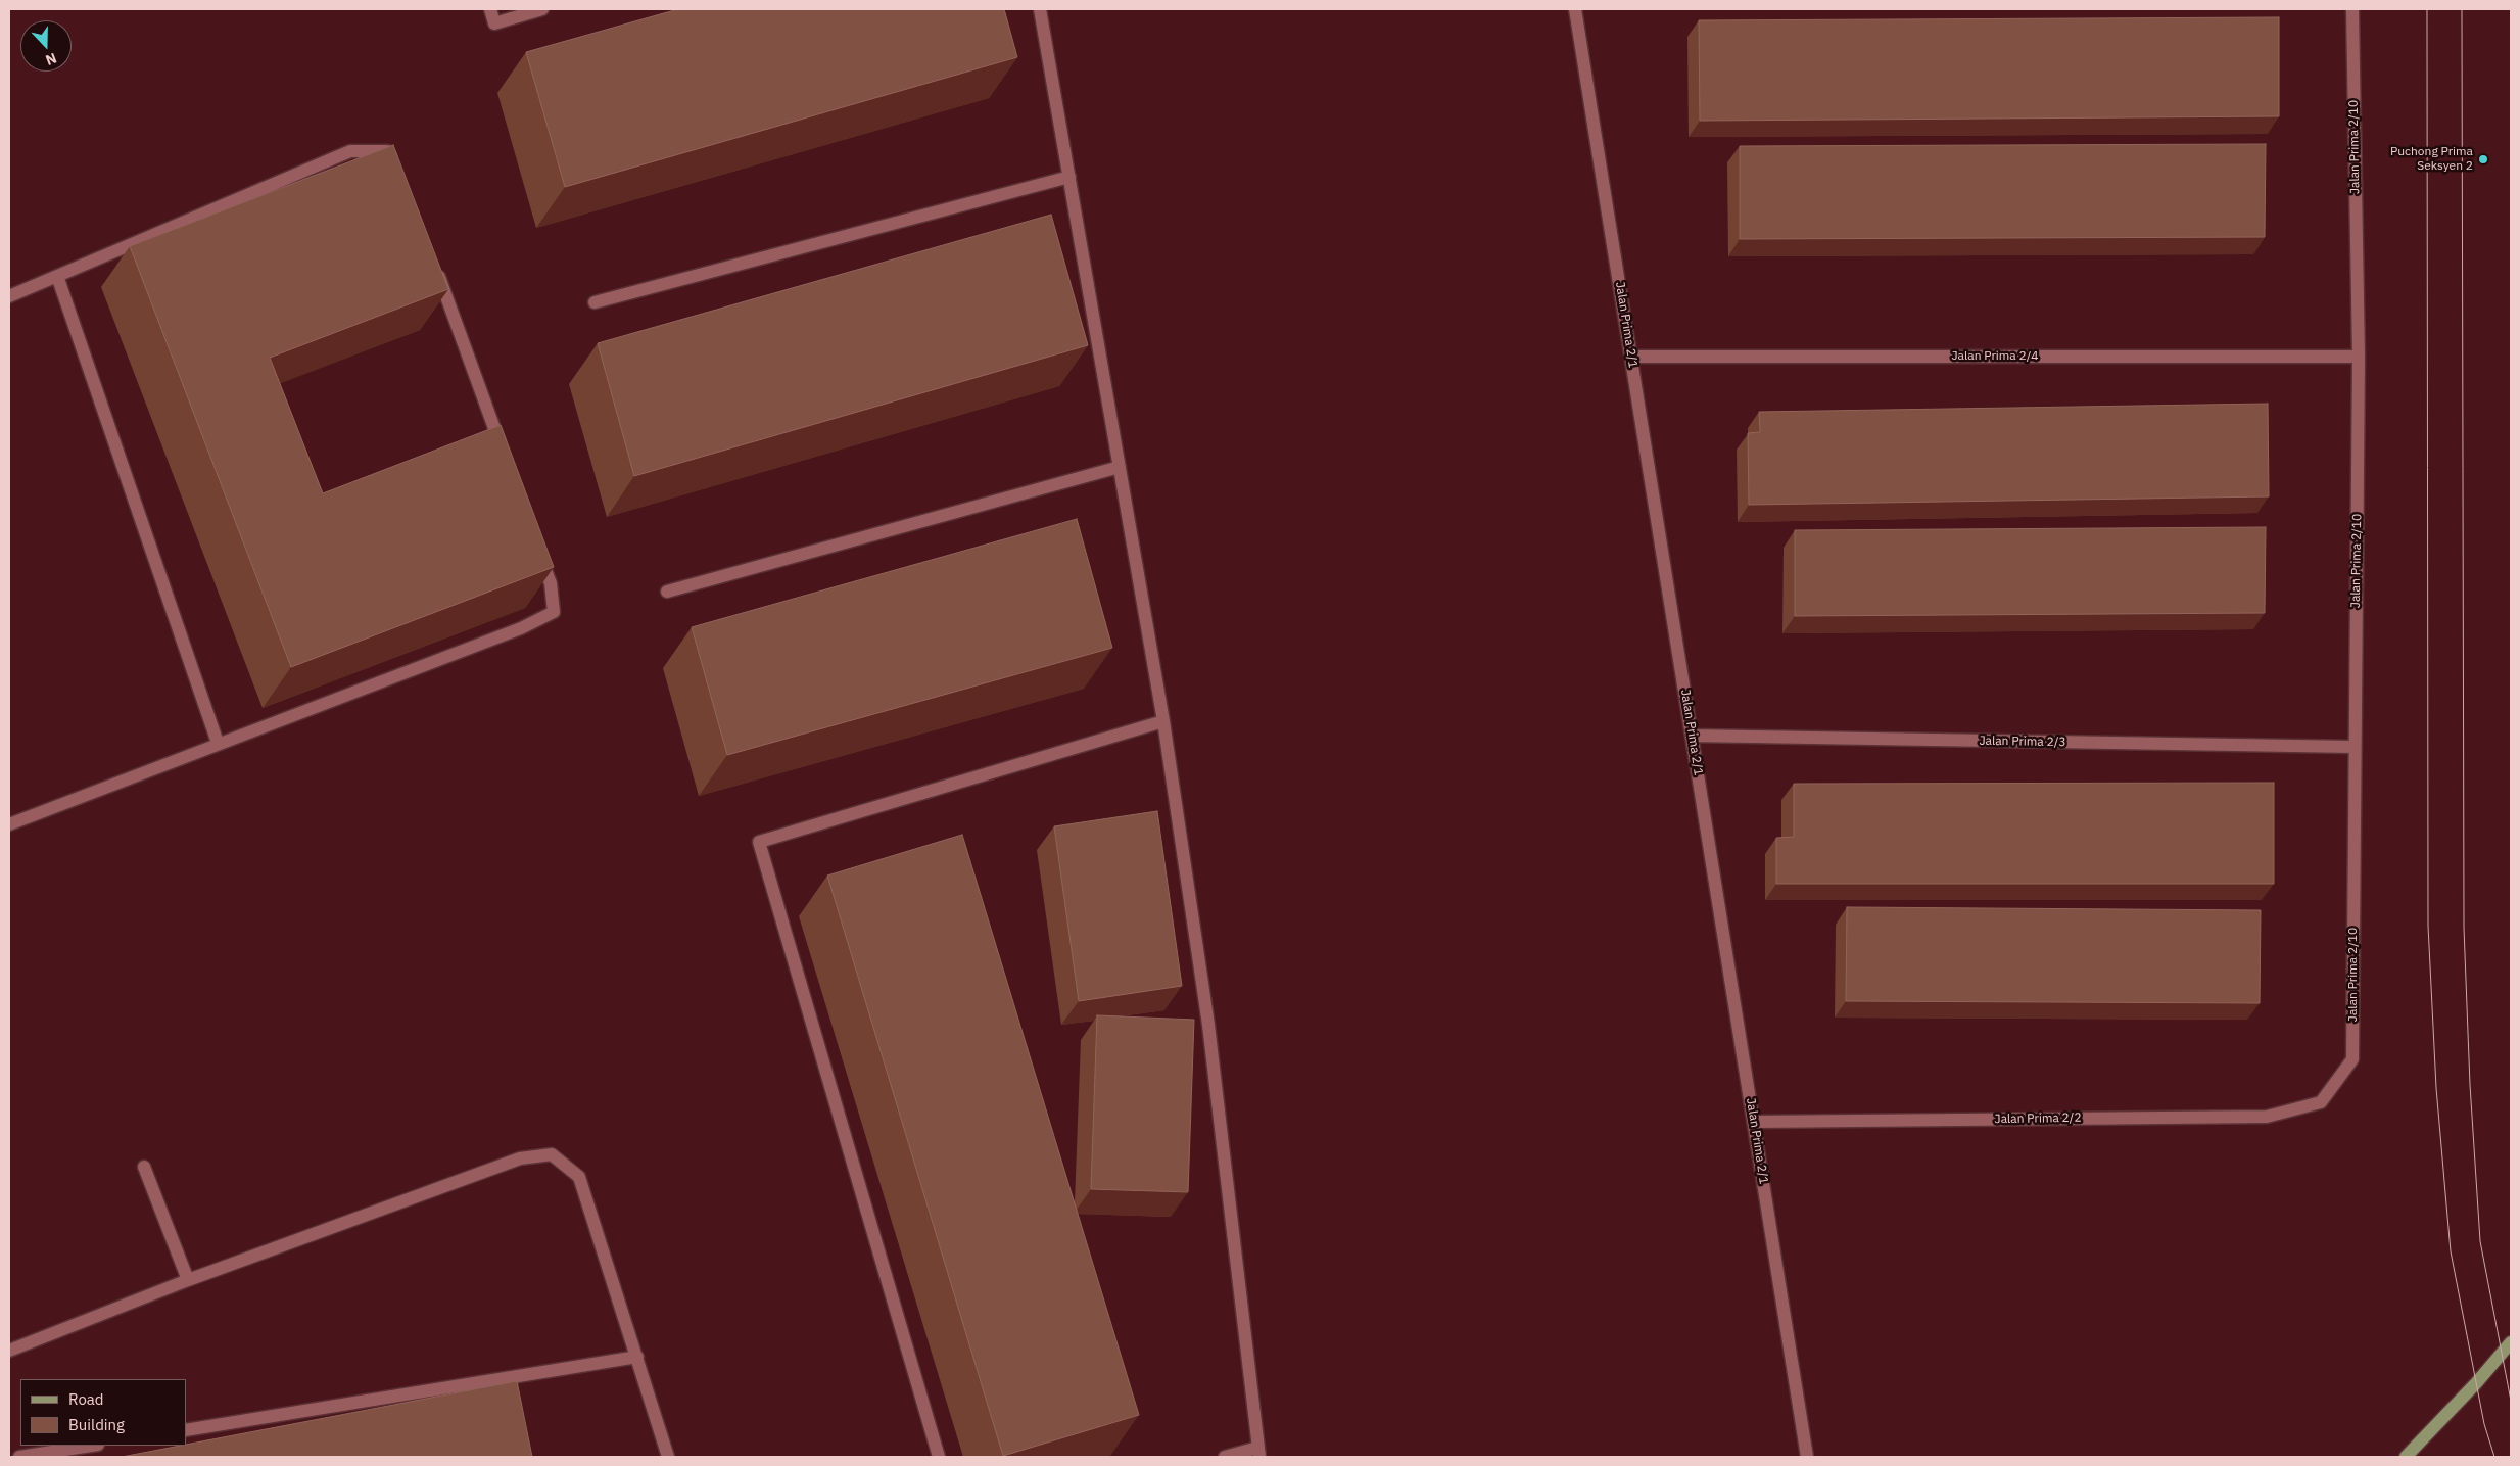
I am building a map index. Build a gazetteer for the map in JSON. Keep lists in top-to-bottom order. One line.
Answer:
{"streets":{"street":["Jalan Prima 2/10","Jalan Prima 2/1","Jalan Prima 2/4","Jalan Prima 2/3","Jalan Prima 2/2"]},"crossings":[["Jalan Prima 2/10","Jalan Prima 2/4"],["Jalan Prima 2/10","Jalan Prima 2/3"],["Jalan Prima 2/10","Jalan Prima 2/2"],["Jalan Prima 2/1","Jalan Prima 2/4"],["Jalan Prima 2/1","Jalan Prima 2/3"],["Jalan Prima 2/1","Jalan Prima 2/2"]],"places":["Puchong Prima Seksyen 2"],"legend":["Road","Building"],"north":"bottom"}
